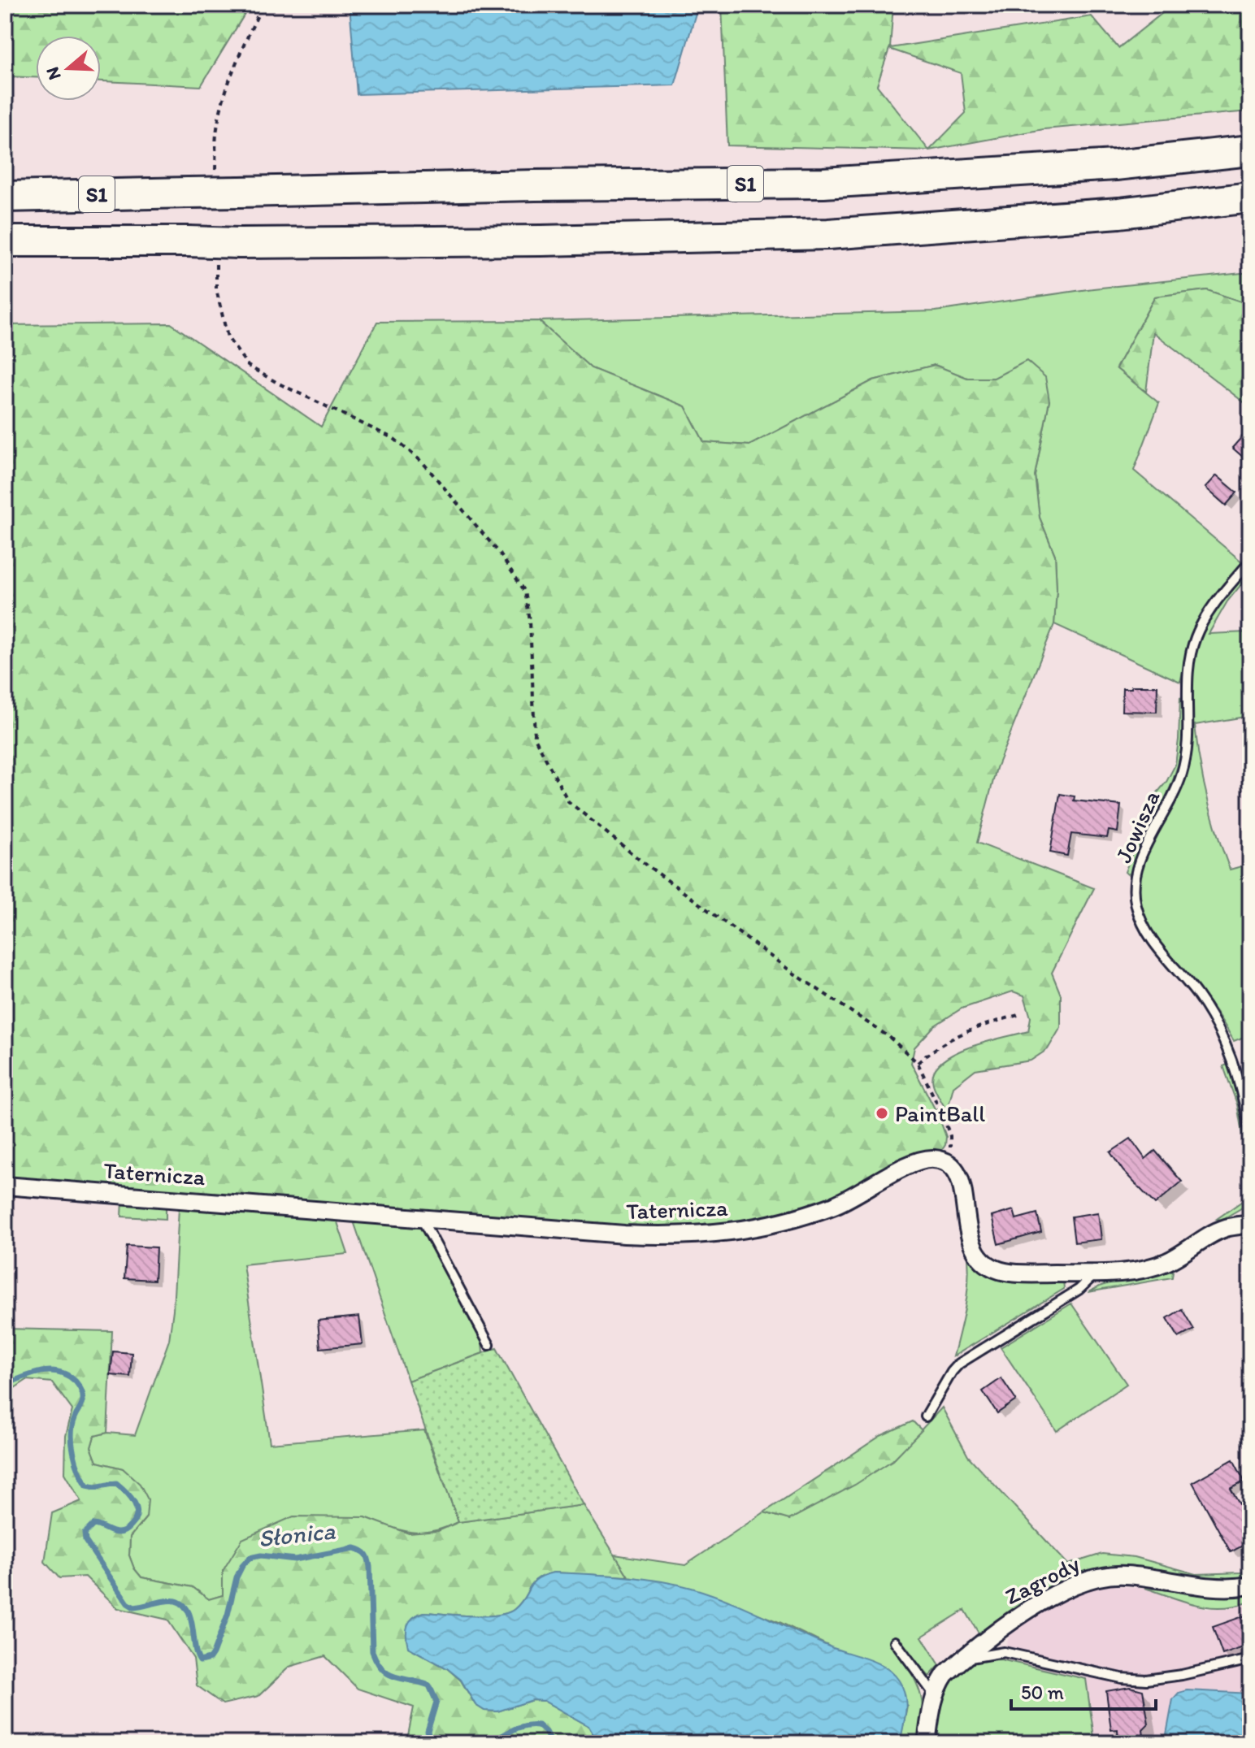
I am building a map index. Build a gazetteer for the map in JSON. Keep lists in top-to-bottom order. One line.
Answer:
{"streets":{"highway":["S1"],"street":["Taternicza","Zagrody"],"lane":["Jowisza"]},"water":["Słonica"],"places":["PaintBall"],"scale_bar":"50 m","north":"left"}
